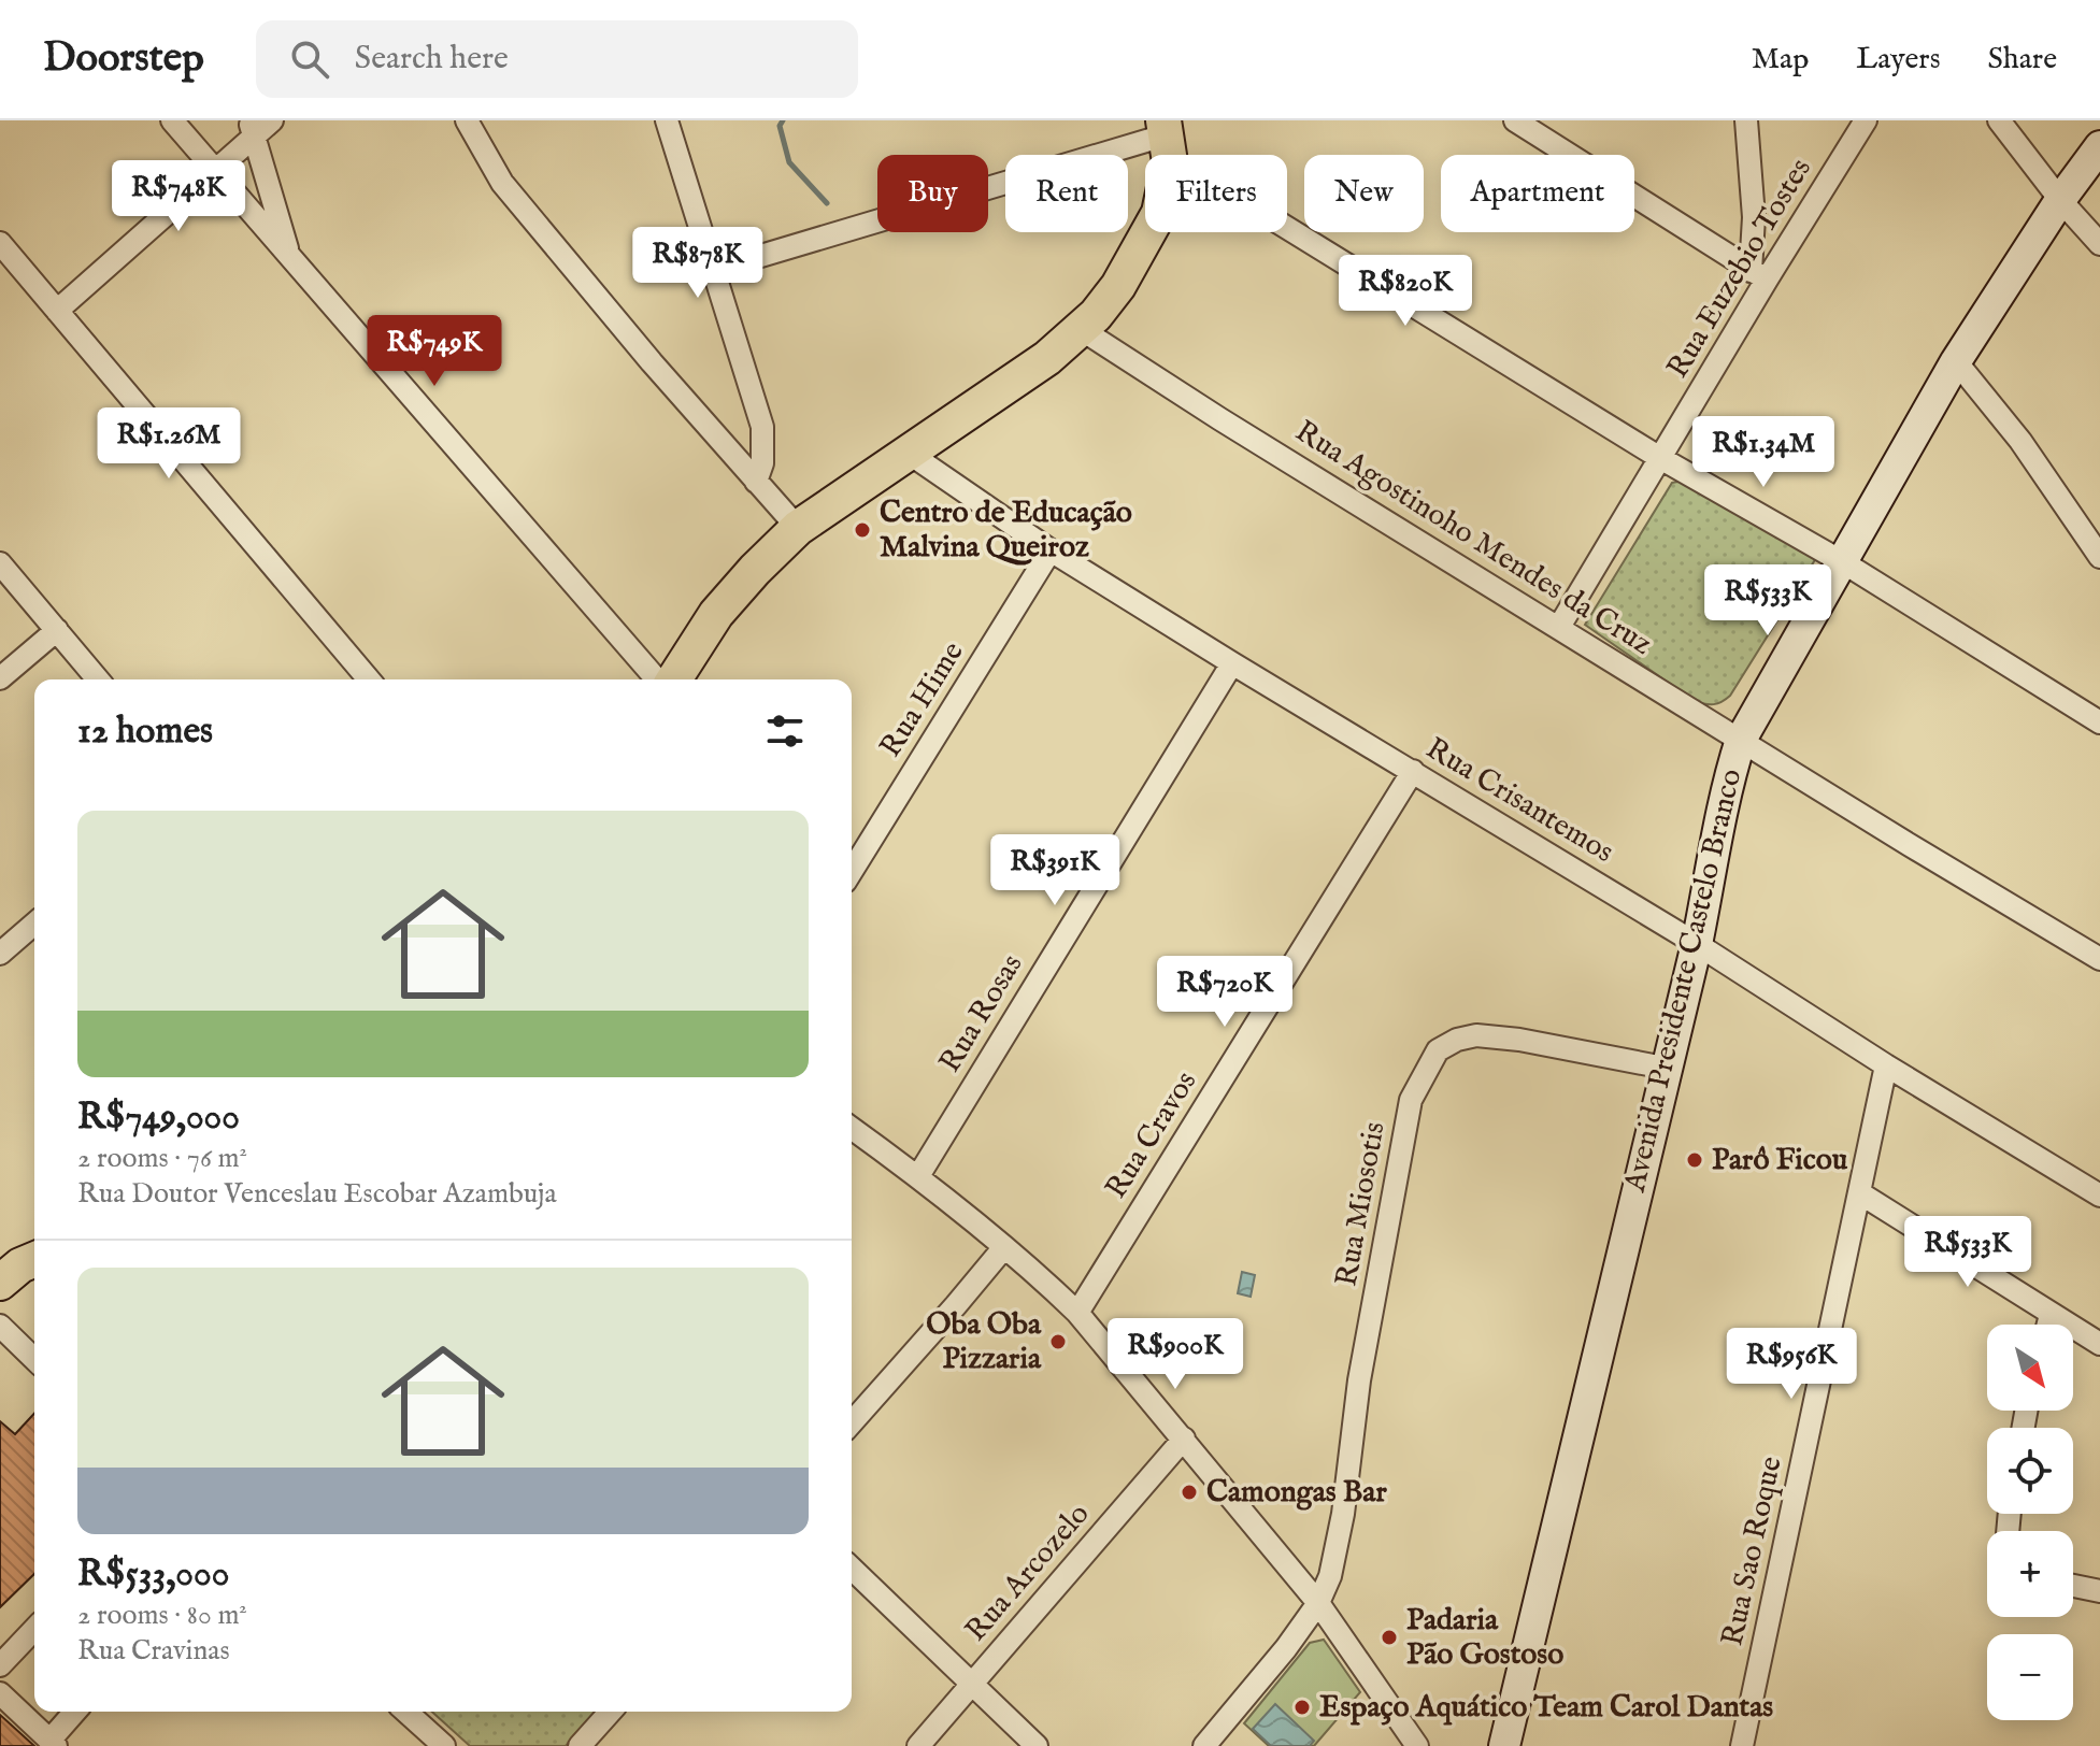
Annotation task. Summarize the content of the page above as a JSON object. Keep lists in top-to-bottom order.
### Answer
{
  "streets": {
    "street": [
      "Rua Euzebio Tostes",
      "Rua Agostinoho Mendes da Cruz",
      "Rua Hime",
      "Rua Crisantemos",
      "Avenida Presidente Castelo Branco",
      "Rua Rosas",
      "Rua Cravos",
      "Rua Miosotis",
      "Rua Sao Roque",
      "Rua Arcozelo"
    ]
  },
  "crossings": [
    ["Rua Euzebio Tostes", "Rua Agostinoho Mendes da Cruz"],
    ["Rua Agostinoho Mendes da Cruz", "Avenida Presidente Castelo Branco"],
    ["Rua Hime", "Rua Crisantemos"],
    ["Rua Crisantemos", "Avenida Presidente Castelo Branco"],
    ["Rua Crisantemos", "Rua Rosas"],
    ["Rua Crisantemos", "Rua Cravos"],
    ["Rua Crisantemos", "Rua Sao Roque"],
    ["Avenida Presidente Castelo Branco", "Rua Miosotis"]
  ],
  "places": [
    "Centro de Educação Malvina Queiroz",
    "Parô Ficou",
    "Oba Oba Pizzaria",
    "Camongas Bar",
    "Padaria Pão Gostoso",
    "Espaço Aquático Team Carol Dantas"
  ],
  "north": "bottom right",
  "page": {
    "header": "Doorstep",
    "search": "Search here",
    "nav": ["Map", "Layers", "Share"],
    "chip": [
      "Buy",
      "Rent",
      "Filters",
      "New",
      "Apartment"
    ],
    "price": [
      "R$748K",
      "R$878K",
      "R$820K",
      "R$749K",
      "R$1.26M",
      "R$1.34M",
      "R$533K",
      "R$391K",
      "R$720K",
      "R$533K",
      "R$900K",
      "R$956K"
    ],
    "heading": "12 homes",
    "list": [
      {
        "name": "R$749,000",
        "note": "2 rooms · 76 m² · Rua Doutor Venceslau Escobar Azambuja"
      },
      {
        "name": "R$533,000",
        "note": "2 rooms · 80 m² · Rua Cravinas"
      }
    ],
    "map_buttons": ["+", "−"]
  }
}
